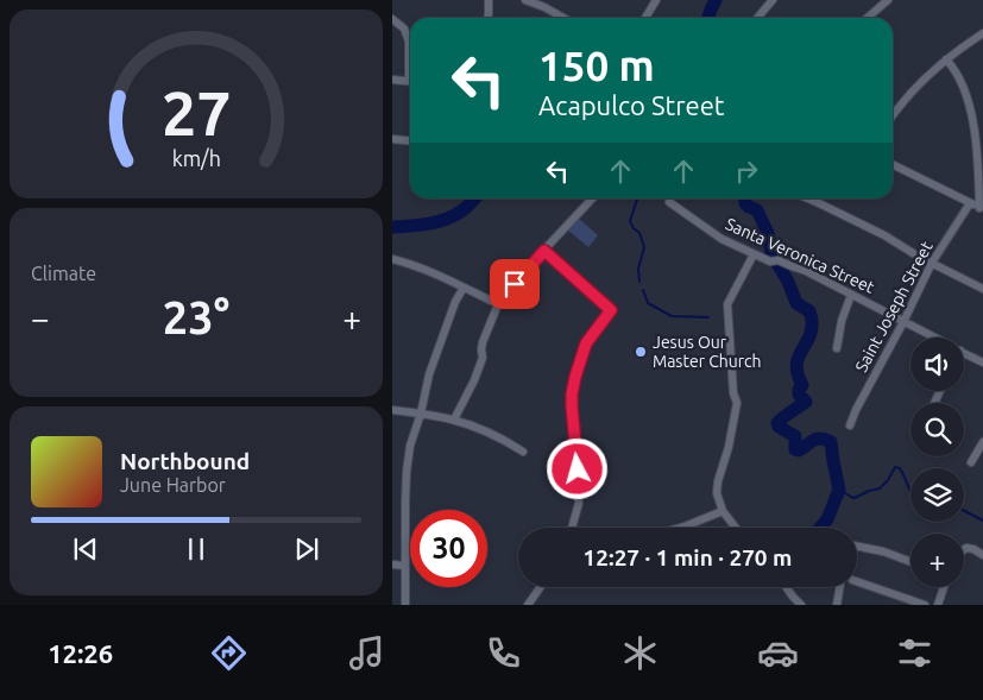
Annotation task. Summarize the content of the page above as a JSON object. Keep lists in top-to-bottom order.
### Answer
{
  "streets": {
    "street": ["Santa Veronica Street", "Saint Joseph Street"]
  },
  "crossings": [
    ["Santa Veronica Street", "Saint Joseph Street"]
  ],
  "places": ["Jesus Our Master Church"],
  "page": {
    "turn": ["150 m", "Acapulco Street"],
    "tile": "Climate",
    "heat": ["−", "23°", "+"],
    "map_buttons": "+",
    "song": ["Northbound", "June Harbor"],
    "limit": "30",
    "trip": "12:27 · 1 min · 270 m",
    "tabs": "12:26",
    "gauge": ["27", "km/h"]
  }
}
